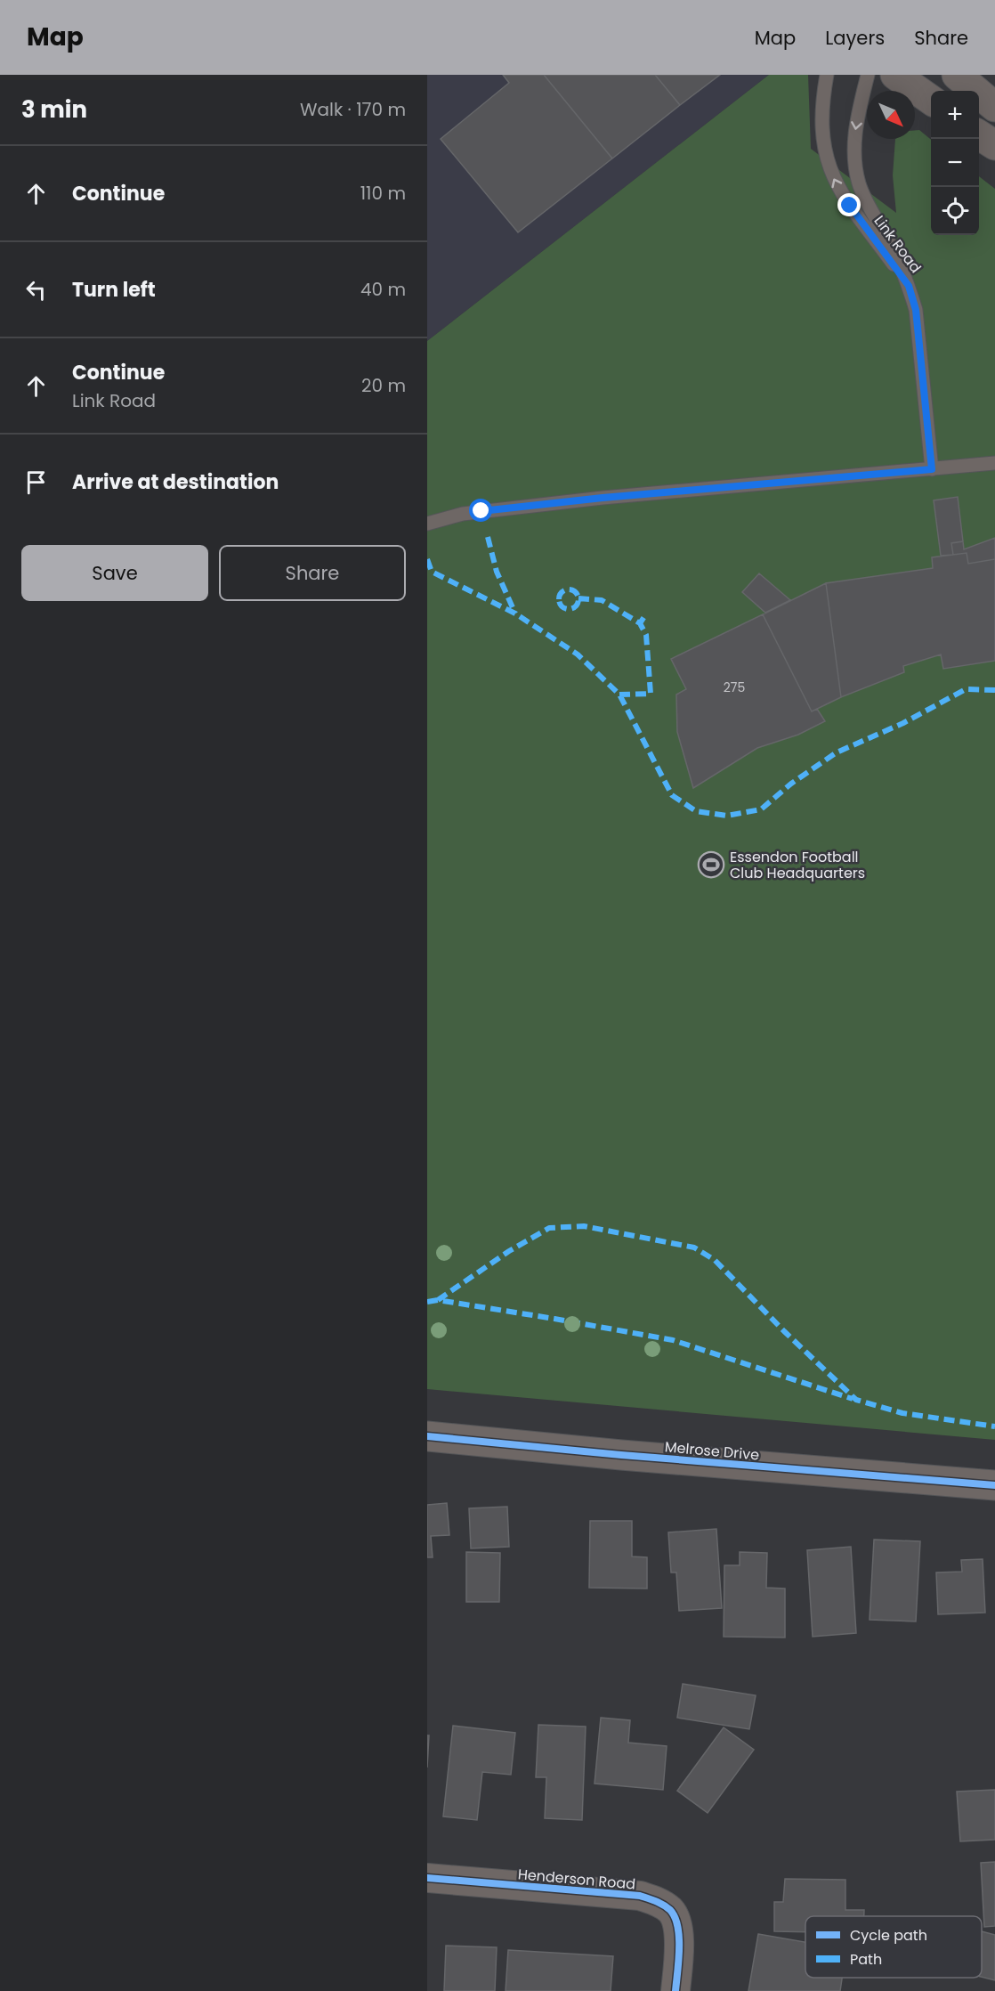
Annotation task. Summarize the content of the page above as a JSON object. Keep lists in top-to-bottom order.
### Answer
{
  "streets": {
    "street": ["Melrose Drive", "Henderson Road"],
    "lane": ["Link Road"]
  },
  "places": {
    "sports": ["Essendon Football Club Headquarters"]
  },
  "house_numbers": ["275"],
  "legend": ["Cycle path", "Path"],
  "north": "bottom right",
  "page": {
    "header": "Map",
    "nav": ["Map", "Layers", "Share"],
    "heading": ["3 min", "Walk · 170 m"],
    "map_buttons": ["+", "−"],
    "list": [
      ["Continue", "110 m"],
      ["Turn left", "40 m"],
      ["Continue", "Link Road", "20 m"],
      "Arrive at destination"
    ],
    "buttons": ["Save", "Share"]
  }
}
